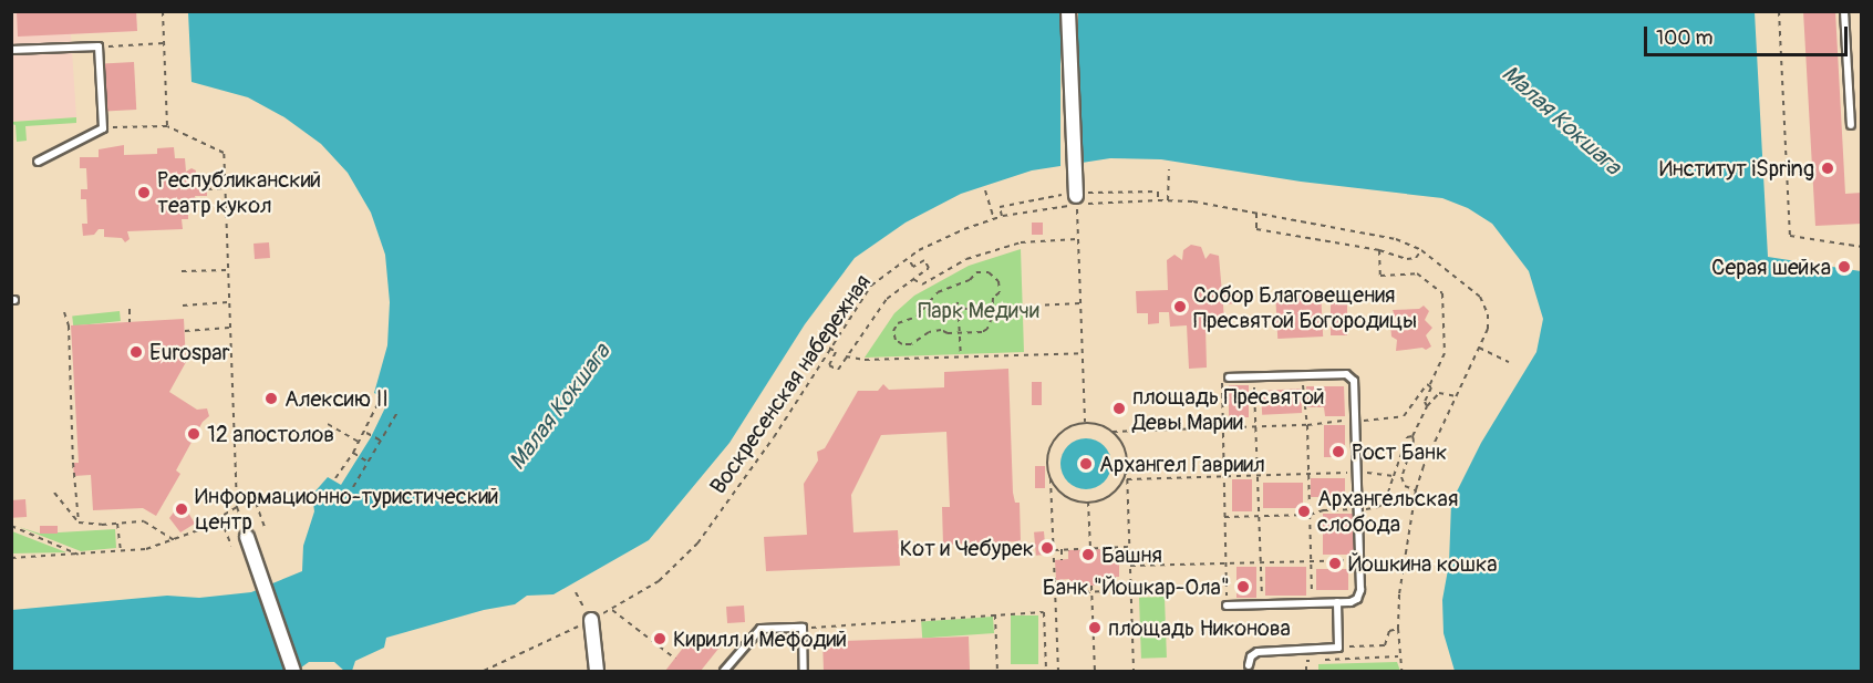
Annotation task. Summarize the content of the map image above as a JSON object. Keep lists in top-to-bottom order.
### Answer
{
  "streets": {
    "path": ["Воскресенская набережная"]
  },
  "water": ["Малая Кокшага"],
  "parks": ["Парк Медичи"],
  "places": [
    "Институт iSpring",
    "Республиканский театр кукол",
    "Серая шейка",
    "Собор Благовещения Пресвятой Богородицы",
    "Eurospar",
    "Алексию II",
    "площадь Пресвятой Девы Марии",
    "12 апостолов",
    "Рост Банк",
    "Архангел Гавриил",
    "Информационно-туристический центр",
    "Архангельская слобода",
    "Кот и Чебурек",
    "Башня",
    "Йошкина кошка",
    "Банк \"Йошкар-Ола\"",
    "площадь Никонова",
    "Кирилл и Мефодий"
  ],
  "scale_bar": "100 m"
}
